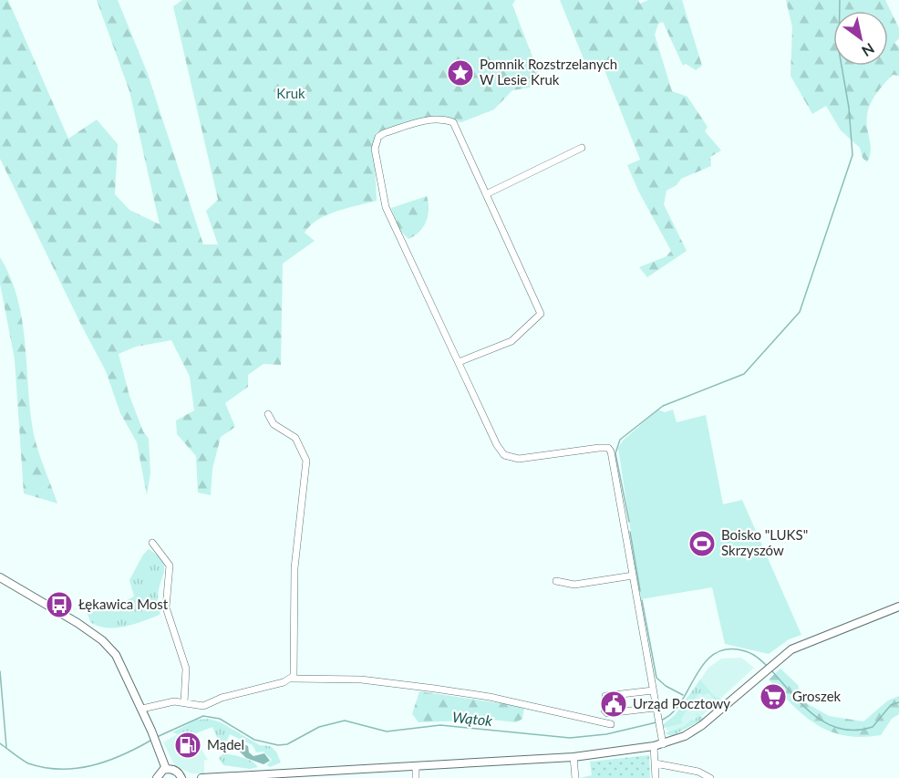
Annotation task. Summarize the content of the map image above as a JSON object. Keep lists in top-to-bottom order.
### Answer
{
  "water": ["Wątok"],
  "parks": ["Kruk"],
  "places": {
    "place": ["Pomnik Rozstrzelanych W Lesie Kruk"],
    "sports": ["Boisko \"LUKS\" Skrzyszów"],
    "bus stop": ["Łękawica Most"],
    "supermarket": ["Groszek"],
    "public building": ["Urząd Pocztowy"],
    "fuel station": ["Mądel"]
  },
  "north": "bottom right"
}
